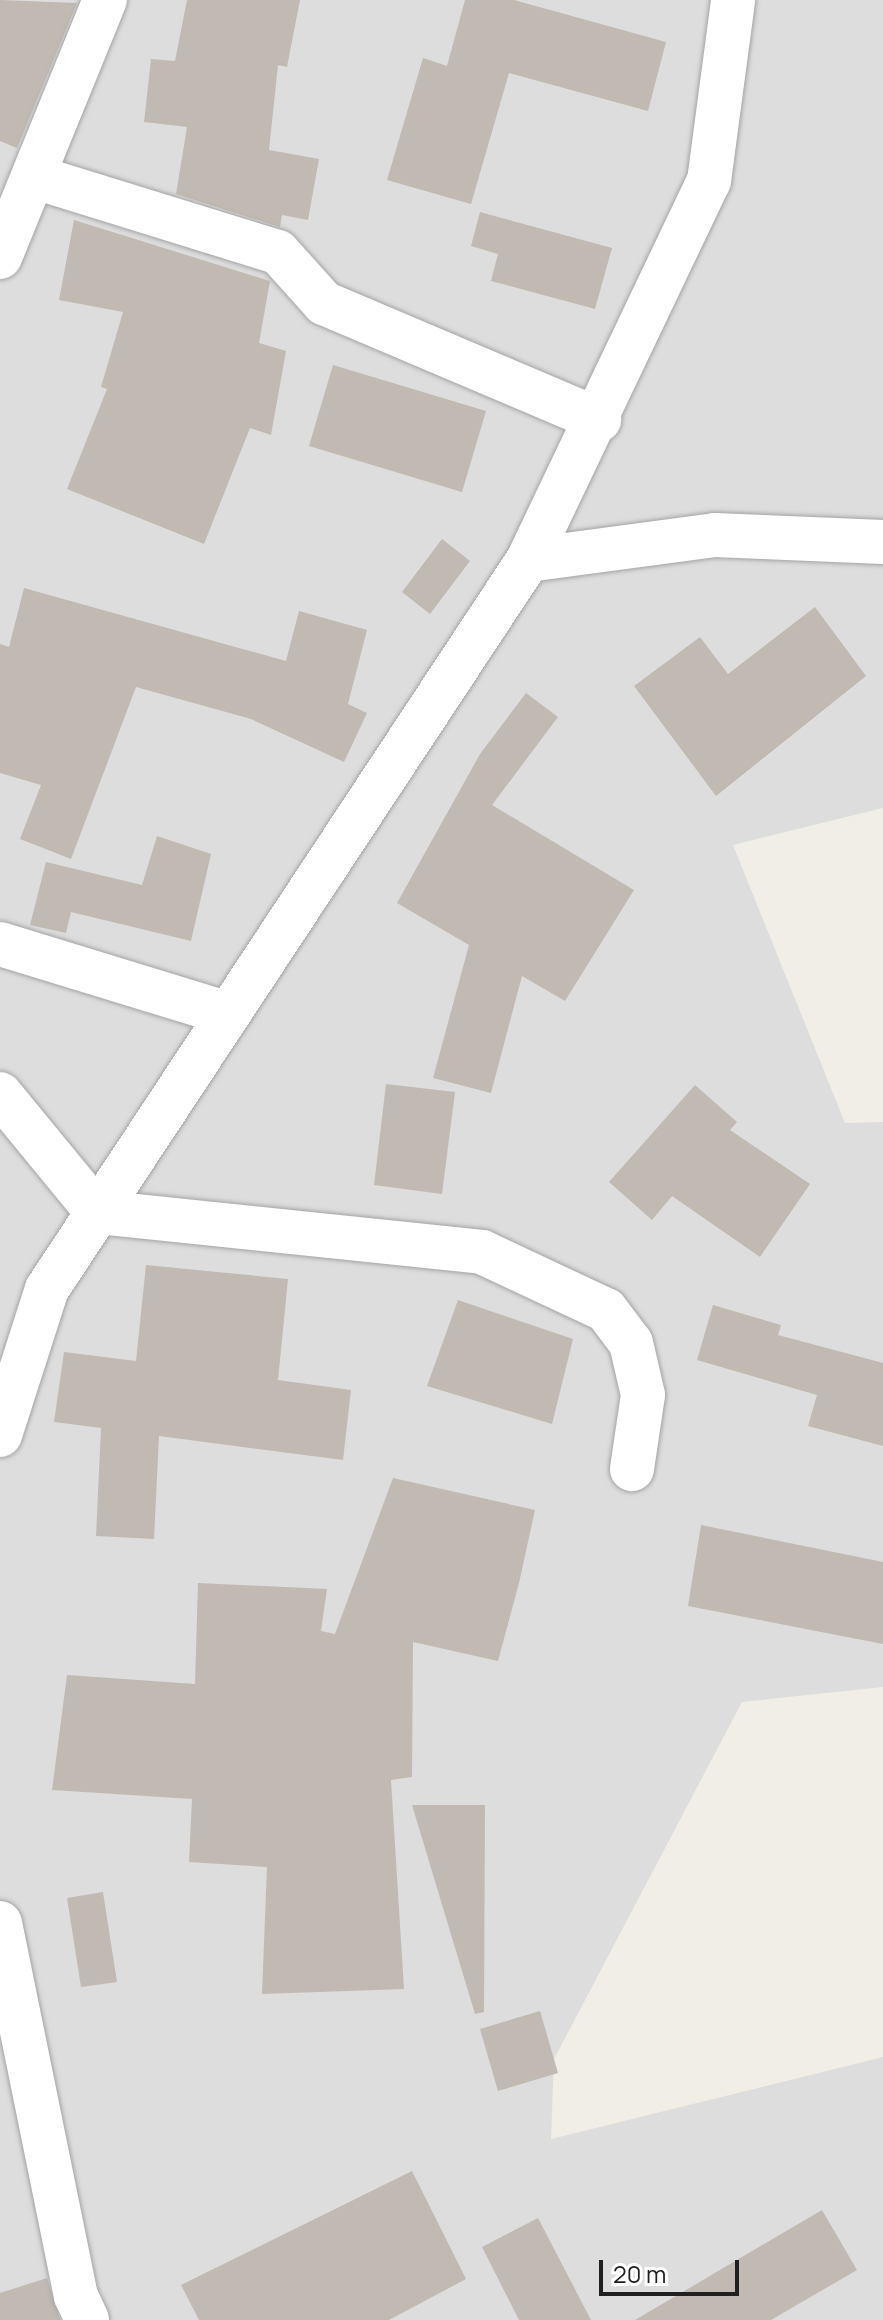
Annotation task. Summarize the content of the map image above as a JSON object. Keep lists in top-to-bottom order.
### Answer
{
  "scale_bar": "20 m"
}
